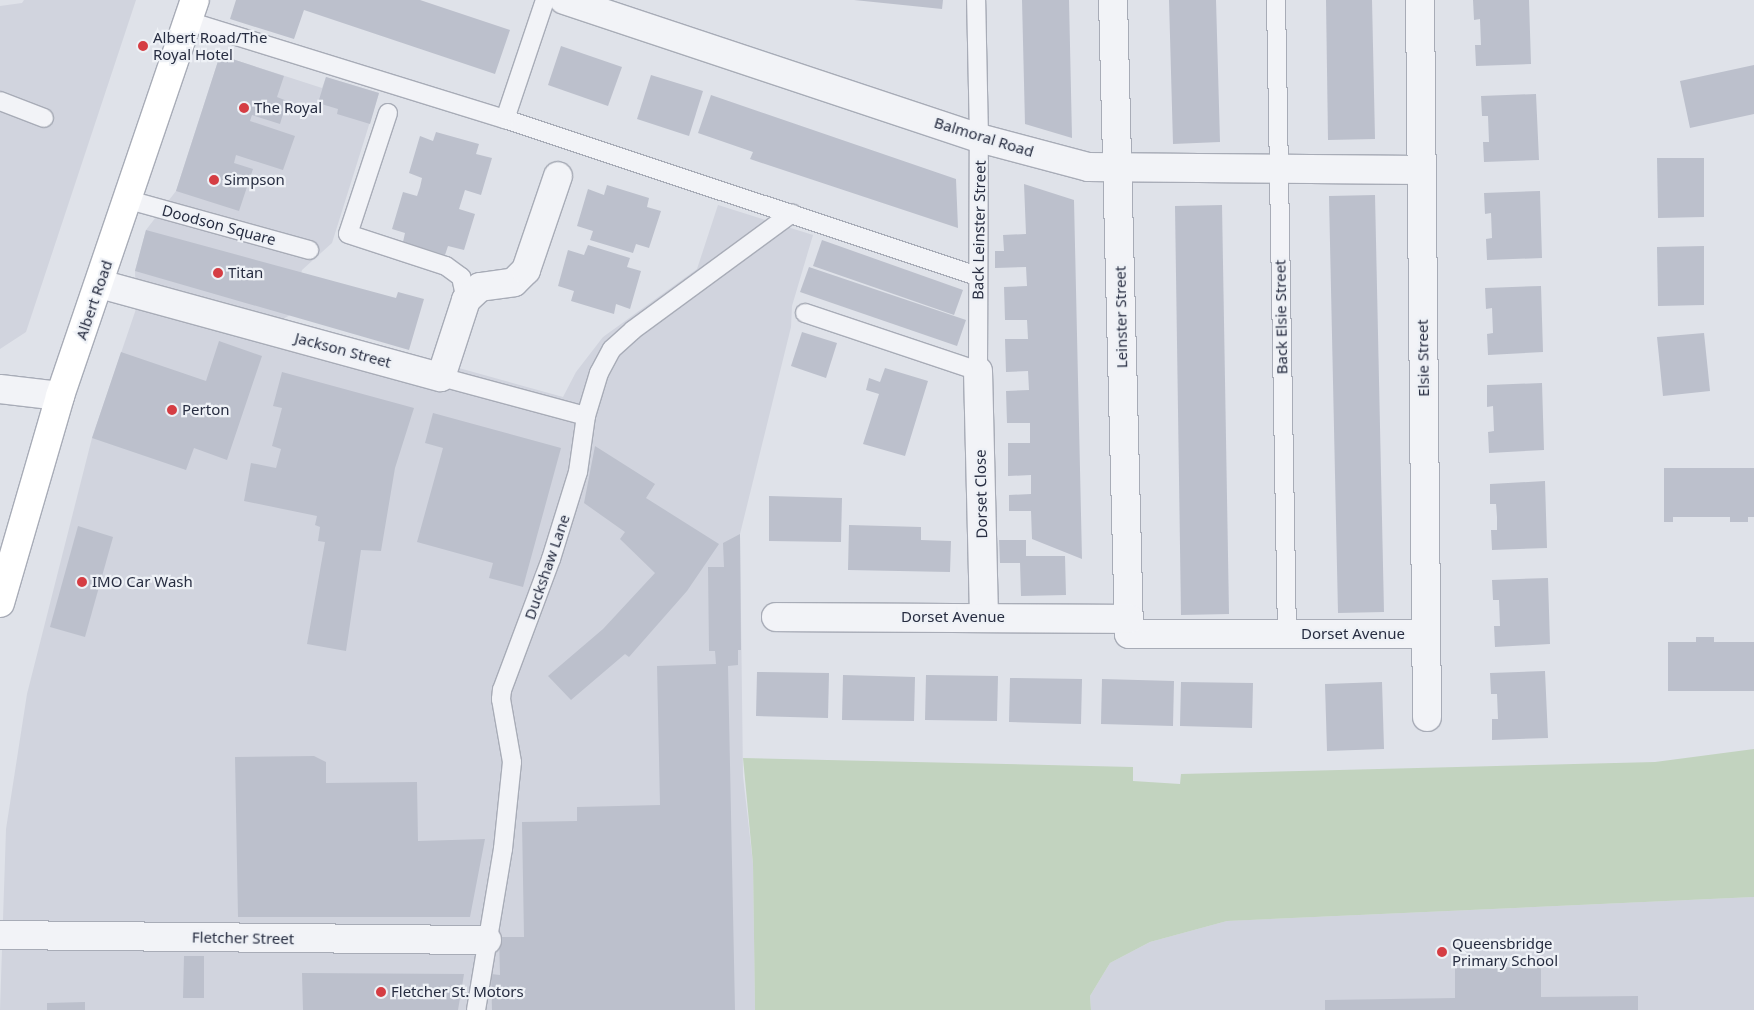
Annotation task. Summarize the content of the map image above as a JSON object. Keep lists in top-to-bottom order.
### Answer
{
  "streets": {
    "main road": ["Albert Road"],
    "street": [
      "Balmoral Road",
      "Leinster Street",
      "Jackson Street",
      "Elsie Street",
      "Dorset Close",
      "Dorset Avenue",
      "Fletcher Street"
    ],
    "lane": [
      "Doodson Square",
      "Back Leinster Street",
      "Back Elsie Street",
      "Duckshaw Lane"
    ]
  },
  "crossings": [
    ["Balmoral Road", "Back Leinster Street"],
    ["Balmoral Road", "Leinster Street"],
    ["Balmoral Road", "Back Elsie Street"],
    ["Balmoral Road", "Elsie Street"],
    ["Doodson Square", "Albert Road"],
    ["Back Leinster Street", "Dorset Close"],
    ["Albert Road", "Jackson Street"],
    ["Leinster Street", "Dorset Avenue"],
    ["Back Elsie Street", "Dorset Avenue"],
    ["Jackson Street", "Duckshaw Lane"],
    ["Elsie Street", "Dorset Avenue"],
    ["Dorset Close", "Dorset Avenue"],
    ["Duckshaw Lane", "Fletcher Street"]
  ],
  "places": [
    "Albert Road/The Royal Hotel",
    "The Royal",
    "Simpson",
    "Titan",
    "Perton",
    "IMO Car Wash",
    "Queensbridge Primary School",
    "Fletcher St. Motors"
  ]
}
